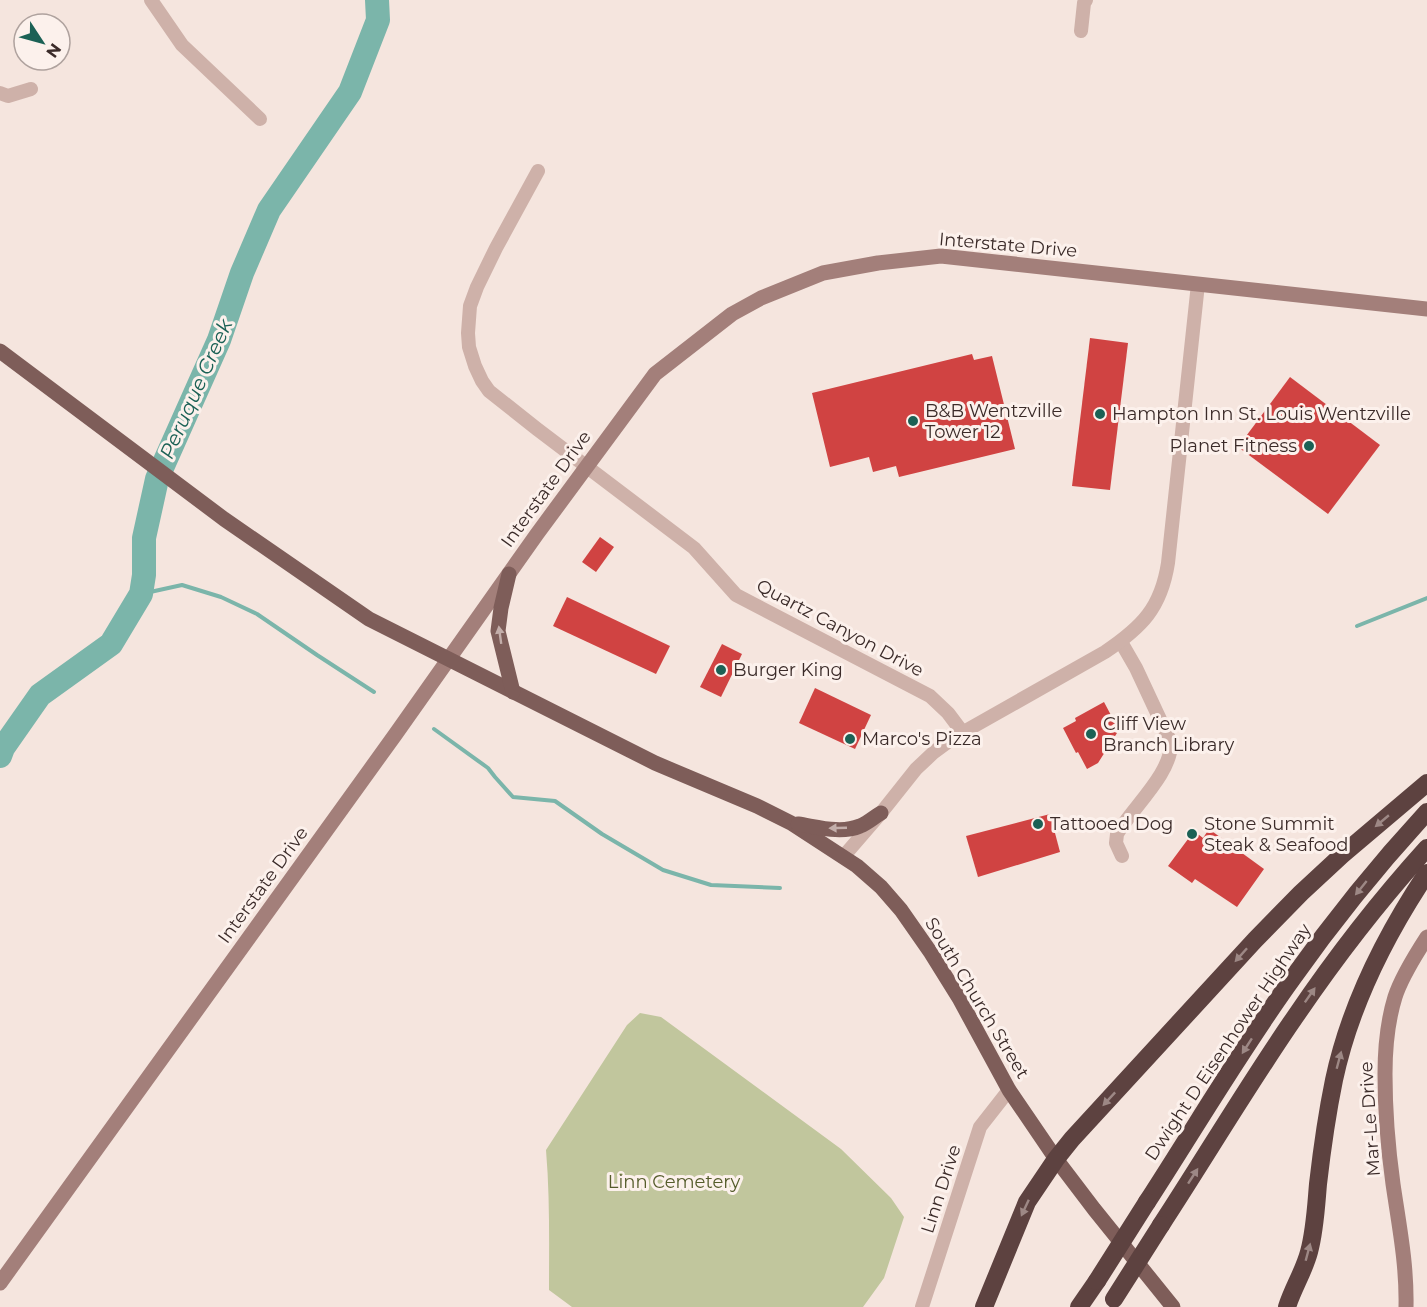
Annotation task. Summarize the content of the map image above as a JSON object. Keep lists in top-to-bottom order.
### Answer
{
  "streets": {
    "highway": ["Dwight D Eisenhower Highway"],
    "main road": ["Interstate Drive", "South Church Street", "Mar-Le Drive"],
    "street": ["Quartz Canyon Drive", "Linn Drive"]
  },
  "crossings": [
    ["Interstate Drive", "Quartz Canyon Drive"],
    ["Interstate Drive", "South Church Street"],
    ["South Church Street", "Linn Drive"]
  ],
  "water": ["Peruque Creek"],
  "parks": ["Linn Cemetery"],
  "places": [
    "Hampton Inn St. Louis Wentzville",
    "B&B Wentzville Tower 12",
    "Planet Fitness",
    "Burger King",
    "Cliff View Branch Library",
    "Marco's Pizza",
    "Tattooed Dog",
    "Stone Summit Steak & Seafood"
  ],
  "north": "bottom right"
}
